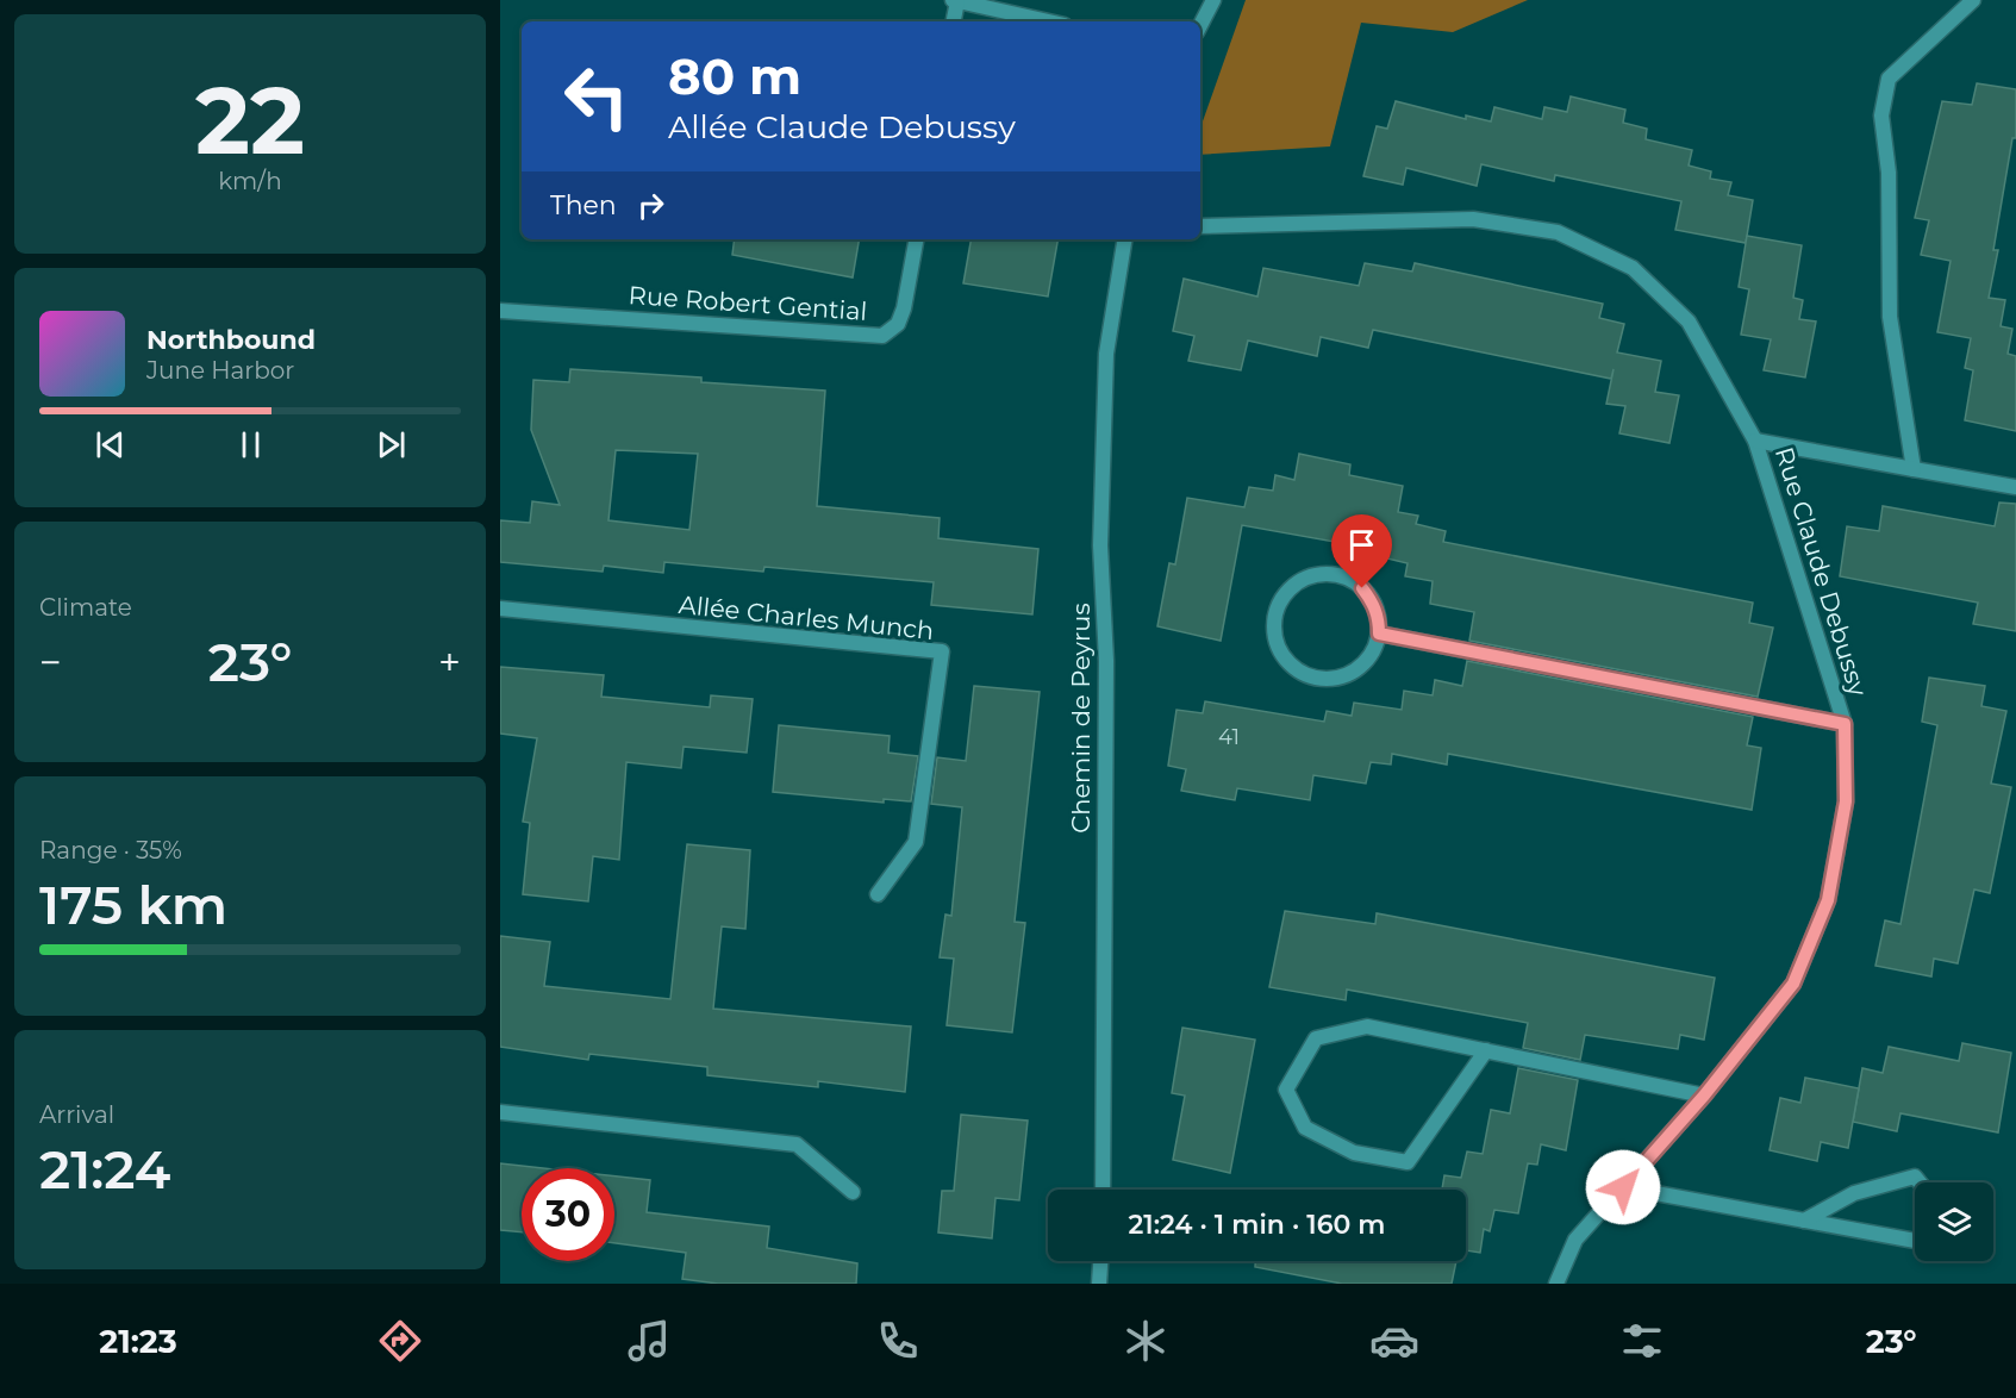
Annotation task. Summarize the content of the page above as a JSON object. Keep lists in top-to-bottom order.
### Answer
{
  "streets": {
    "street": [
      "Rue Robert Gential",
      "Rue Claude Debussy",
      "Allée Charles Munch",
      "Chemin de Peyrus"
    ]
  },
  "house_numbers": ["41"],
  "page": {
    "tile": [
      ["22", "km/h"],
      "Climate",
      ["Range · 35%", "175 km"],
      ["Arrival", "21:24"]
    ],
    "turn": ["80 m", "Allée Claude Debussy"],
    "then": "Then",
    "song": ["Northbound", "June Harbor"],
    "heat": ["−", "23°", "+"],
    "limit": "30",
    "trip": "21:24 · 1 min · 160 m",
    "tabs": ["21:23", "23°"]
  }
}
